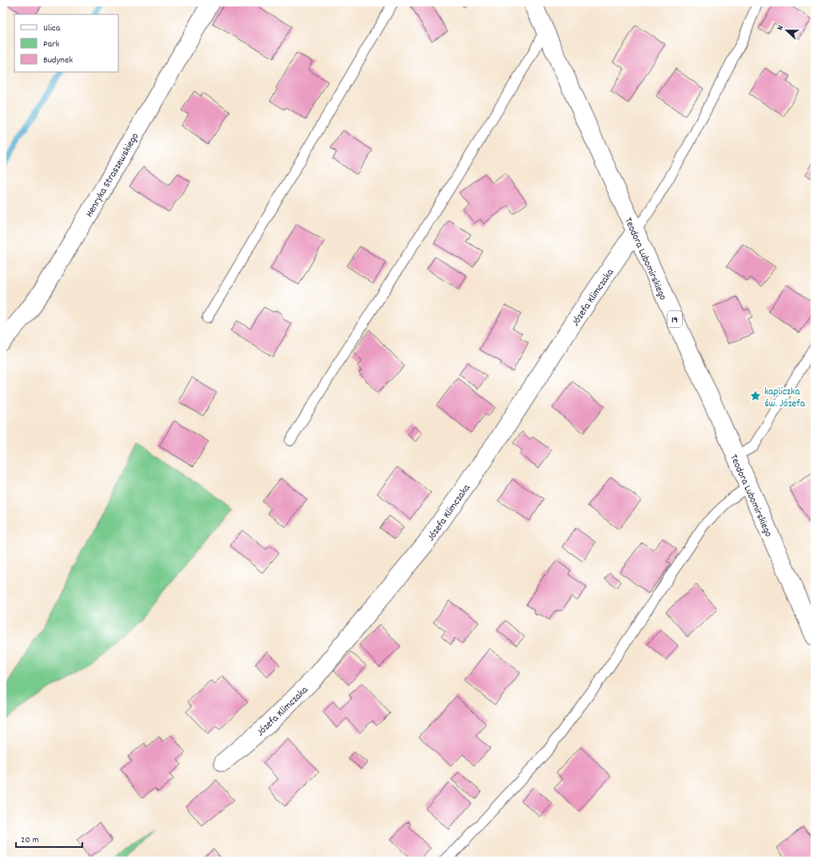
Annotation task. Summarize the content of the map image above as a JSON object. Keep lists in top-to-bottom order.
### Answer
{
  "streets": {
    "main road": [
      "Henryka Straszewskiego",
      "Teodora Lubomirskiego",
      "Józefa Klimczaka",
      "19"
    ]
  },
  "crossings": [
    ["Teodora Lubomirskiego", "Józefa Klimczaka"]
  ],
  "places": {
    "place": ["kapliczka św. Józefa"]
  },
  "legend": ["Ulica", "Park", "Budynek"],
  "scale_bar": "20 m",
  "north": "left"
}
